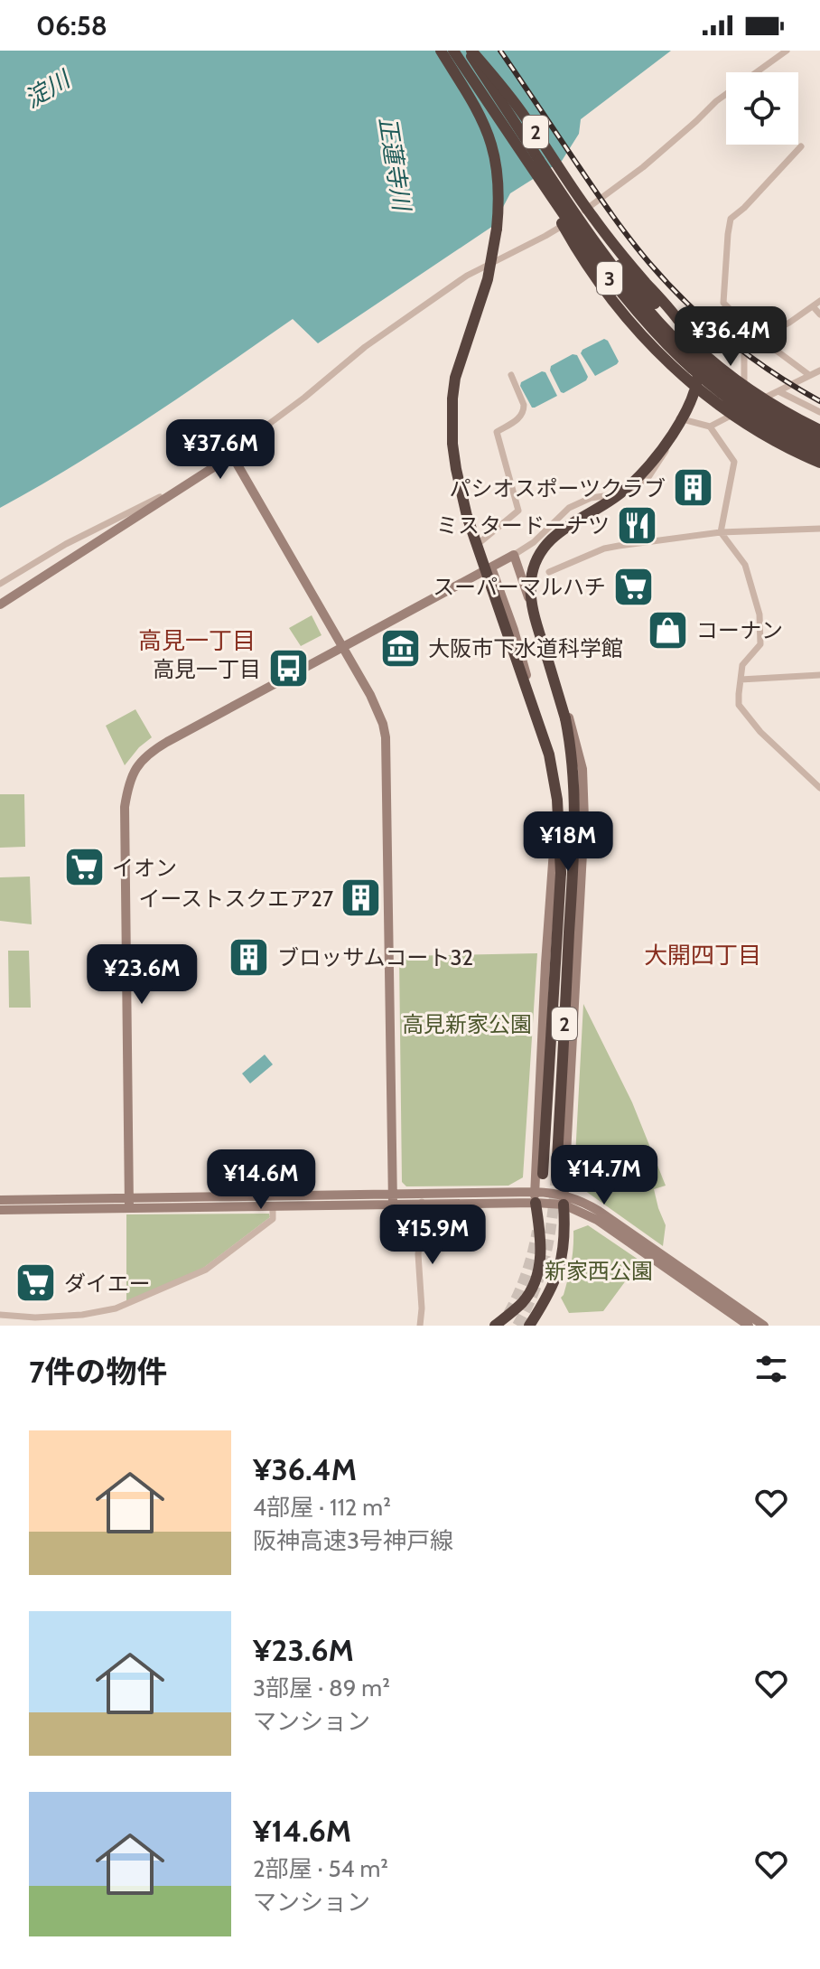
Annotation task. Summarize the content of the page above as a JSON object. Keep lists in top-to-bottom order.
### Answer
{
  "streets": {
    "highway": ["2", "3"]
  },
  "crossings": [
    ["2", "3"]
  ],
  "districts": ["高見一丁目", "大開四丁目"],
  "water": ["淀川", "正蓮寺川"],
  "parks": ["高見新家公園", "新家西公園"],
  "places": {
    "building": ["パシオスポーツクラブ", "イーストスクエア27", "ブロッサムコート32"],
    "restaurant": ["ミスタードーナツ"],
    "supermarket": ["スーパーマルハチ", "イオン", "ダイエー"],
    "shop": ["コーナン"],
    "museum": ["大阪市下水道科学館"],
    "bus stop": ["高見一丁目"]
  },
  "page": {
    "status": "06:58",
    "price": [
      "¥36.4M",
      "¥37.6M",
      "¥18M",
      "¥23.6M",
      "¥14.7M",
      "¥14.6M",
      "¥15.9M"
    ],
    "heading": "7件の物件",
    "list": [
      {
        "name": "¥36.4M",
        "note": "4部屋 · 112 m² · 阪神高速3号神戸線"
      },
      {
        "name": "¥23.6M",
        "note": "3部屋 · 89 m² · マンション"
      },
      {
        "name": "¥14.6M",
        "note": "2部屋 · 54 m² · マンション"
      }
    ]
  }
}
